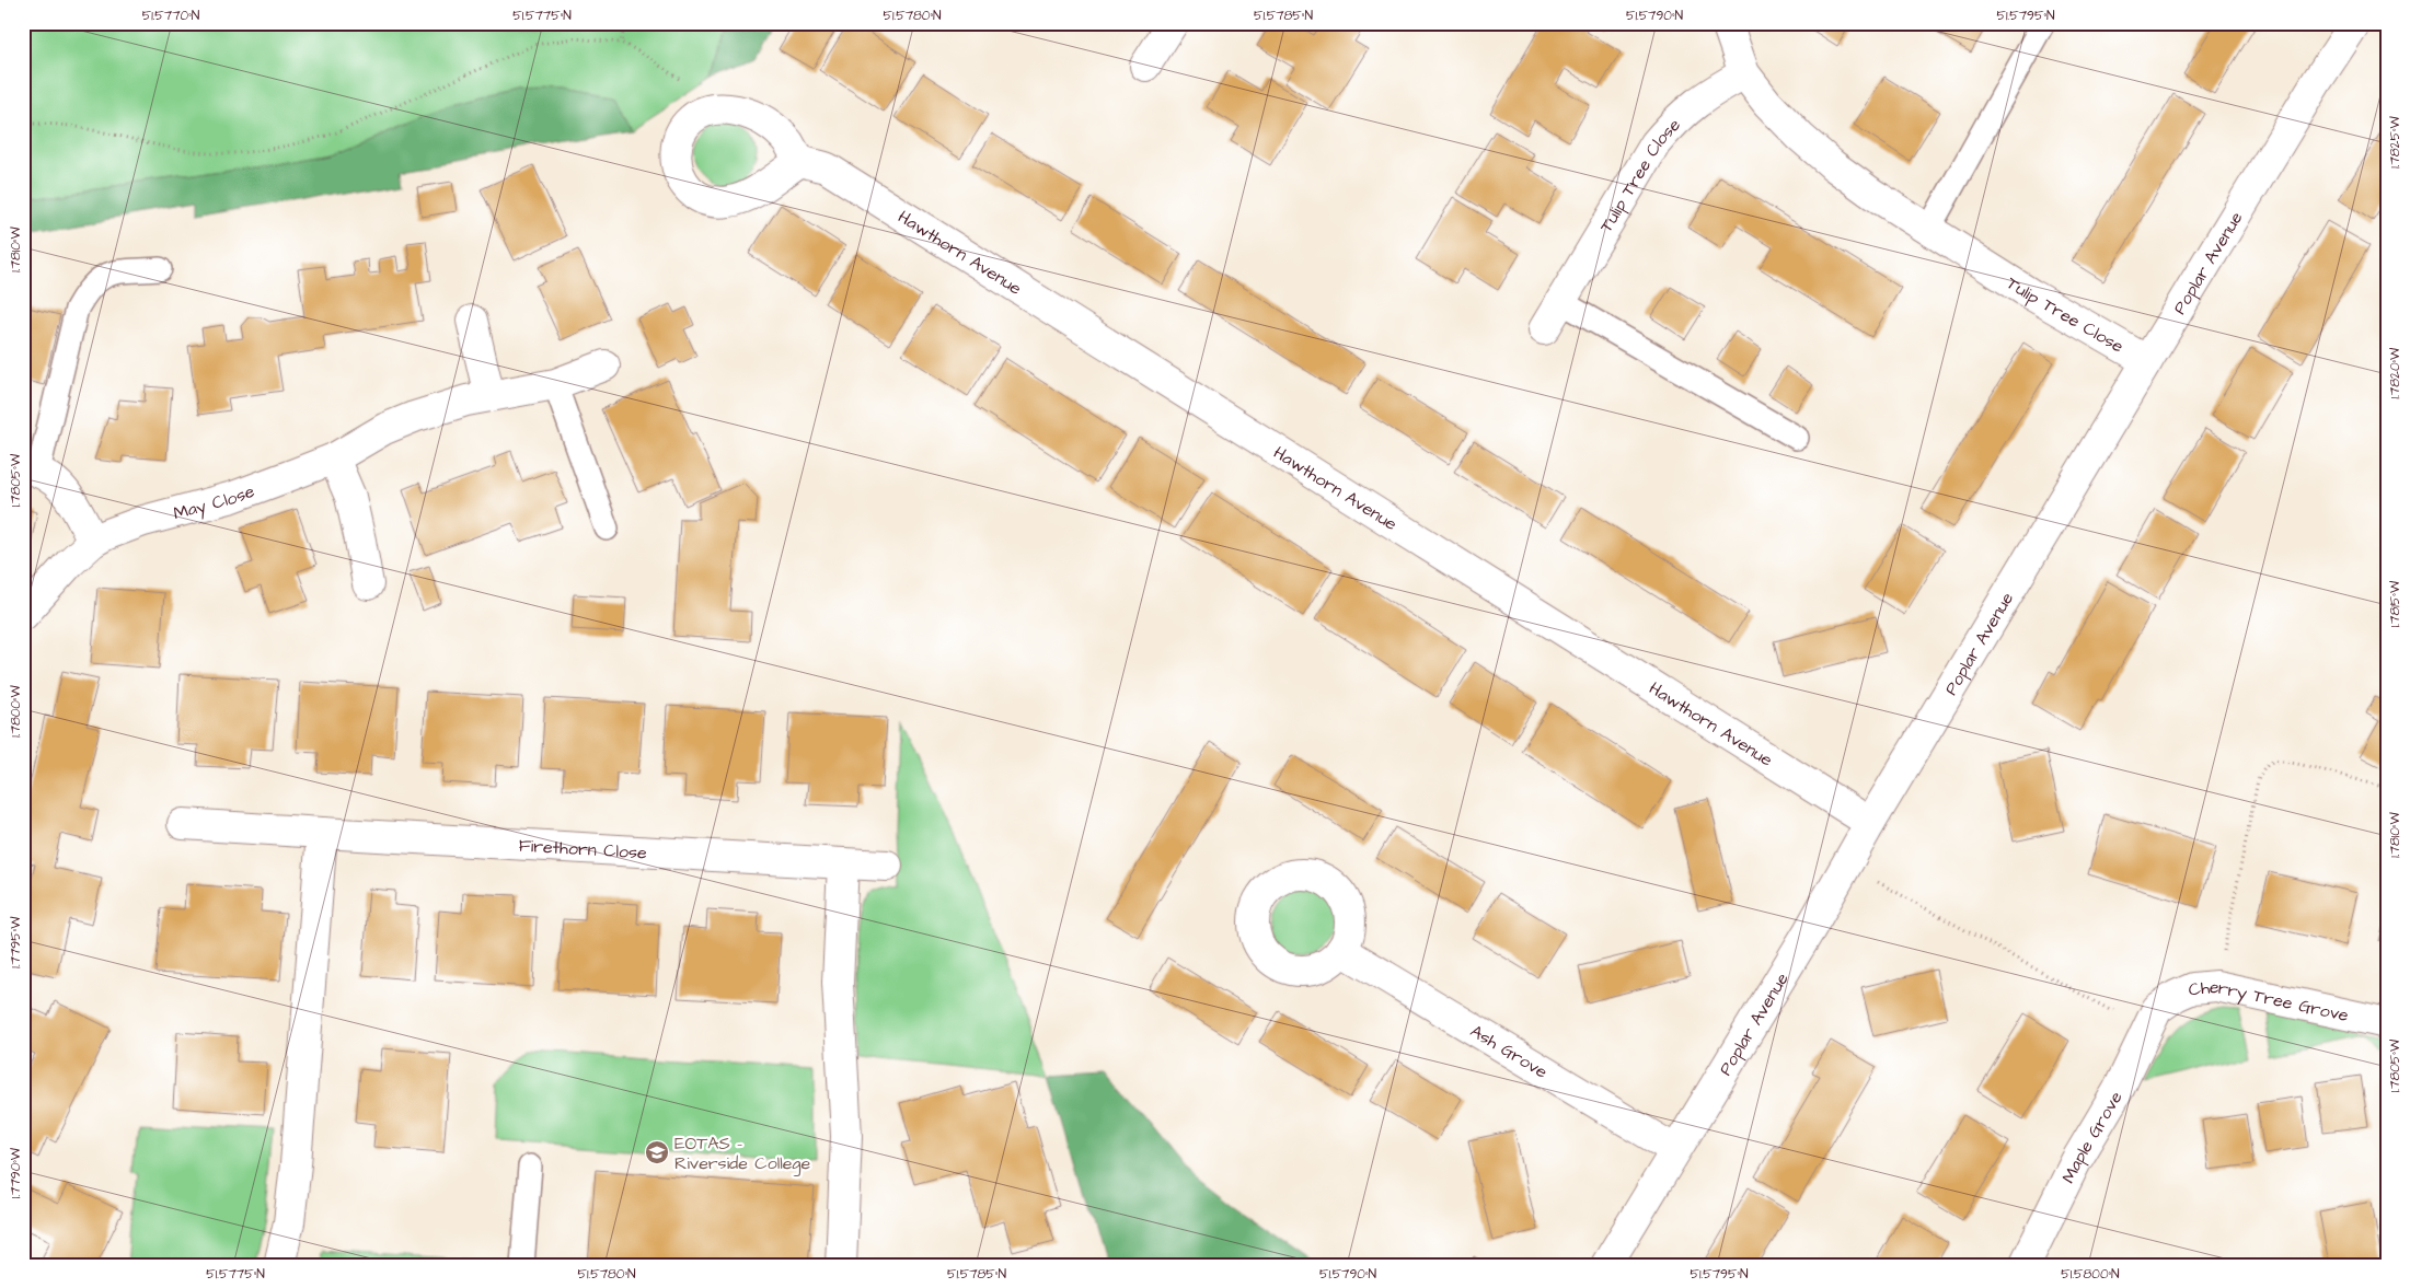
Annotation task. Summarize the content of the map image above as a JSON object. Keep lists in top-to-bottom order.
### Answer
{
  "streets": {
    "street": [
      "Tulip Tree Close",
      "Hawthorn Avenue",
      "Poplar Avenue",
      "May Close",
      "Firethorn Close",
      "Cherry Tree Grove",
      "Ash Grove",
      "Maple Grove"
    ]
  },
  "crossings": [
    ["Tulip Tree Close", "Poplar Avenue"],
    ["Hawthorn Avenue", "Poplar Avenue"],
    ["Poplar Avenue", "Ash Grove"],
    ["Cherry Tree Grove", "Maple Grove"]
  ],
  "places": {
    "school or university": ["EOTAS – Riverside College"]
  },
  "coordinates": [
    "51.5770°N",
    "51.5775°N",
    "51.5780°N",
    "51.5785°N",
    "51.5790°N",
    "51.5795°N",
    "1.7825°W",
    "1.7810°W",
    "1.7820°W",
    "1.7805°W",
    "1.7815°W",
    "1.7800°W",
    "1.7795°W",
    "1.7790°W",
    "51.5800°N"
  ]
}
